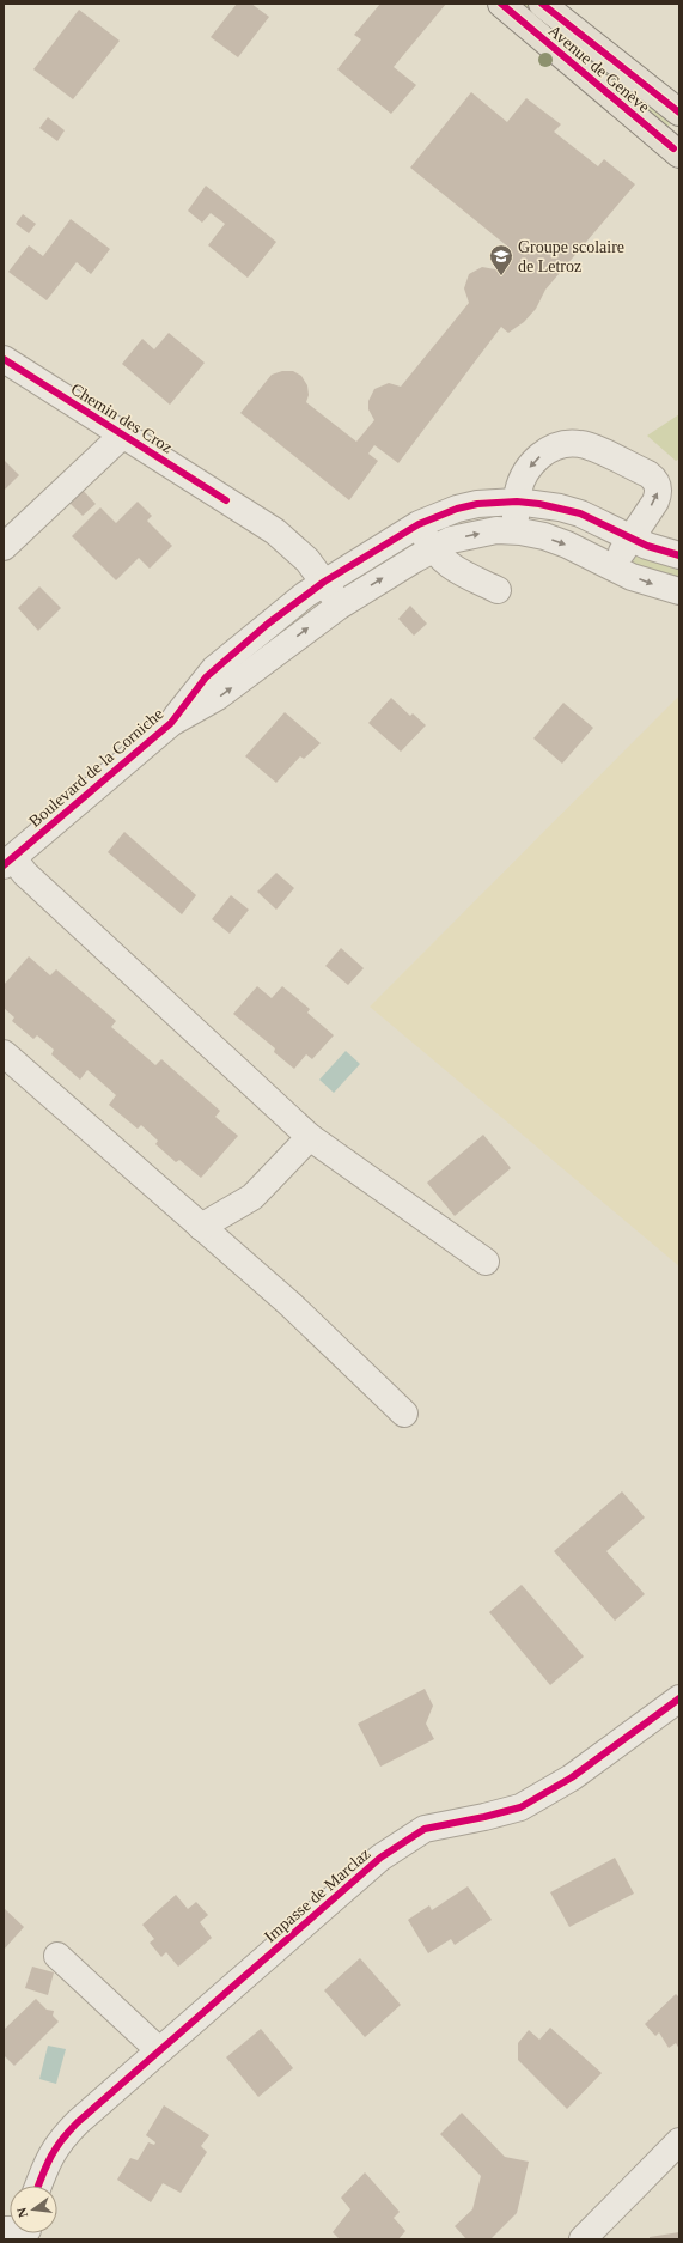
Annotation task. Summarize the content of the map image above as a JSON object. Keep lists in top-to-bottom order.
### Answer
{
  "streets": {
    "main road": ["Avenue de Genève"],
    "street": ["Chemin des Croz", "Boulevard de la Corniche", "Impasse de Marclaz"]
  },
  "crossings": [
    ["Chemin des Croz", "Boulevard de la Corniche"]
  ],
  "places": {
    "school or university": ["Groupe scolaire de Letroz"]
  },
  "north": "left"
}
